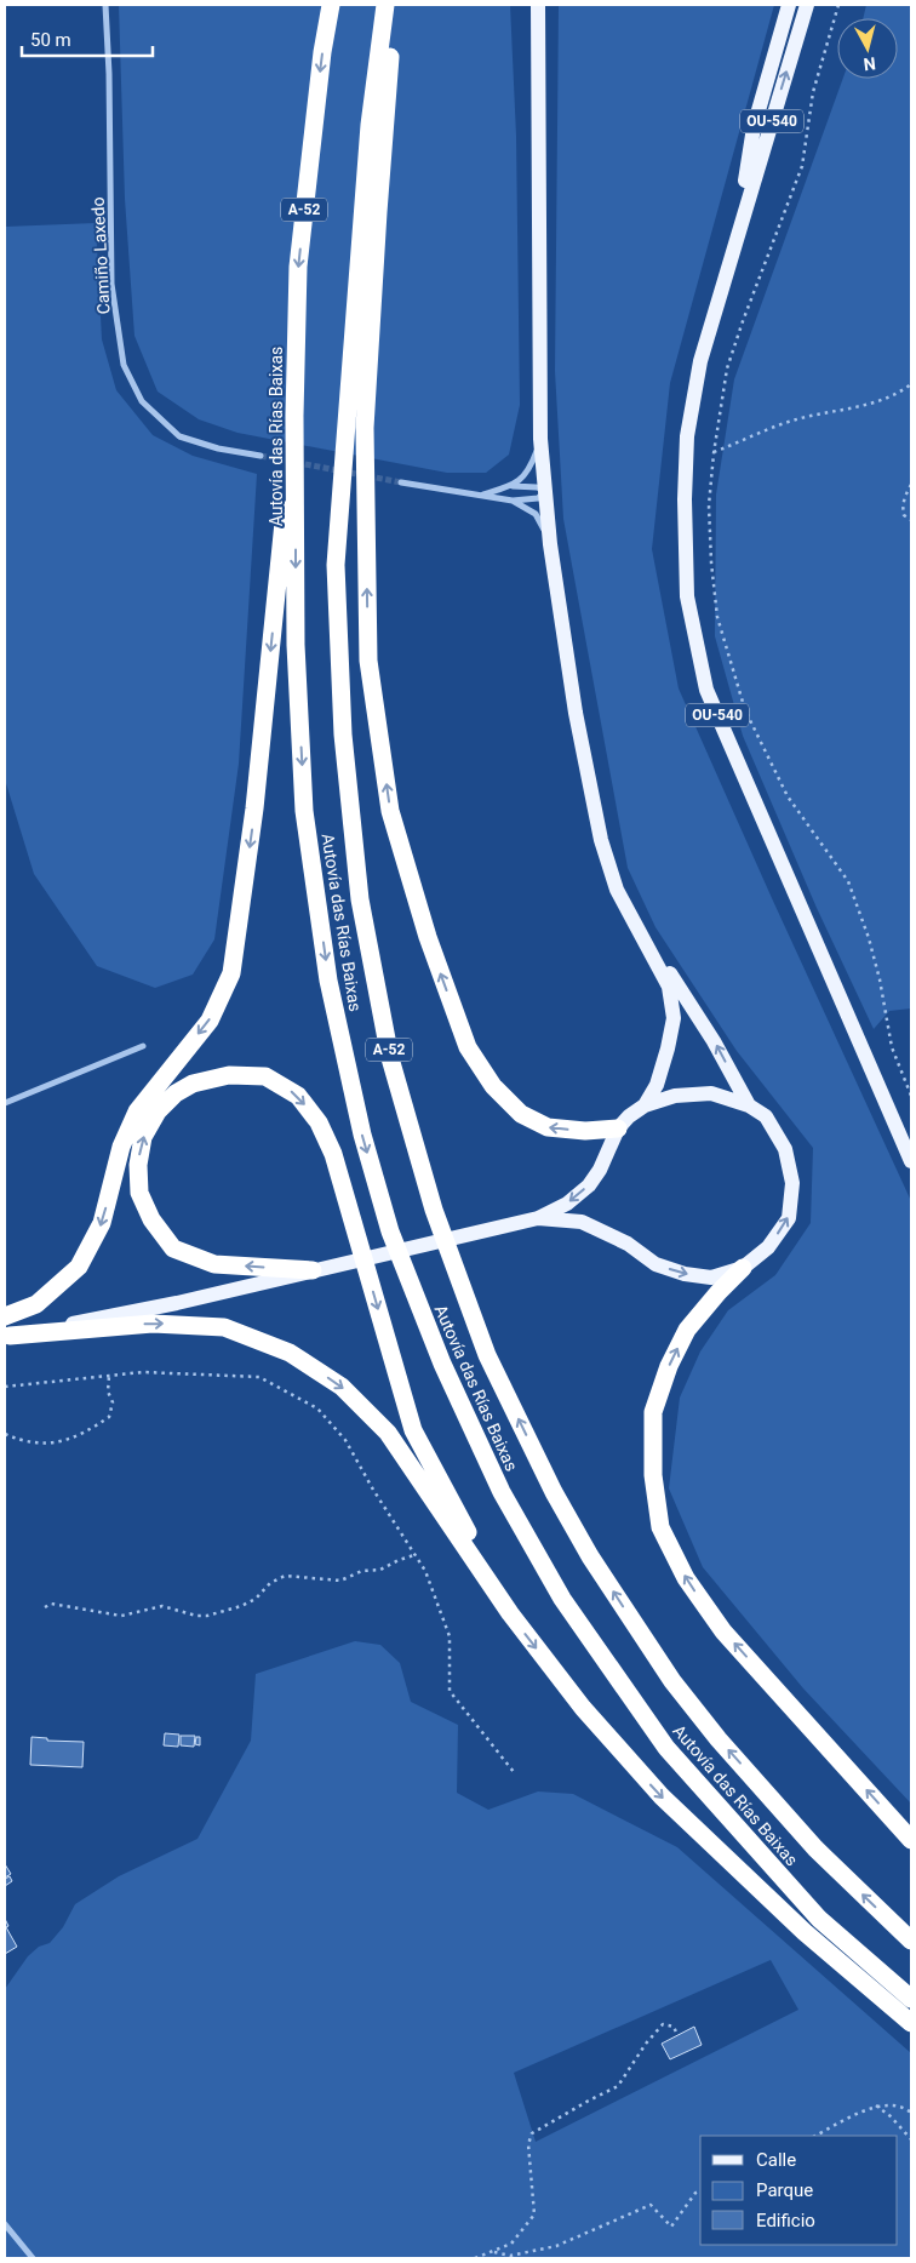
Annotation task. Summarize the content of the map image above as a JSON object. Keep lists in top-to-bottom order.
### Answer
{
  "streets": {
    "highway": ["A-52", "Autovía das Rías Baixas"],
    "main road": ["OU-540"],
    "street": ["Camiño Laxedo"]
  },
  "legend": ["Calle", "Parque", "Edificio"],
  "scale_bar": "50 m",
  "north": "bottom"
}
